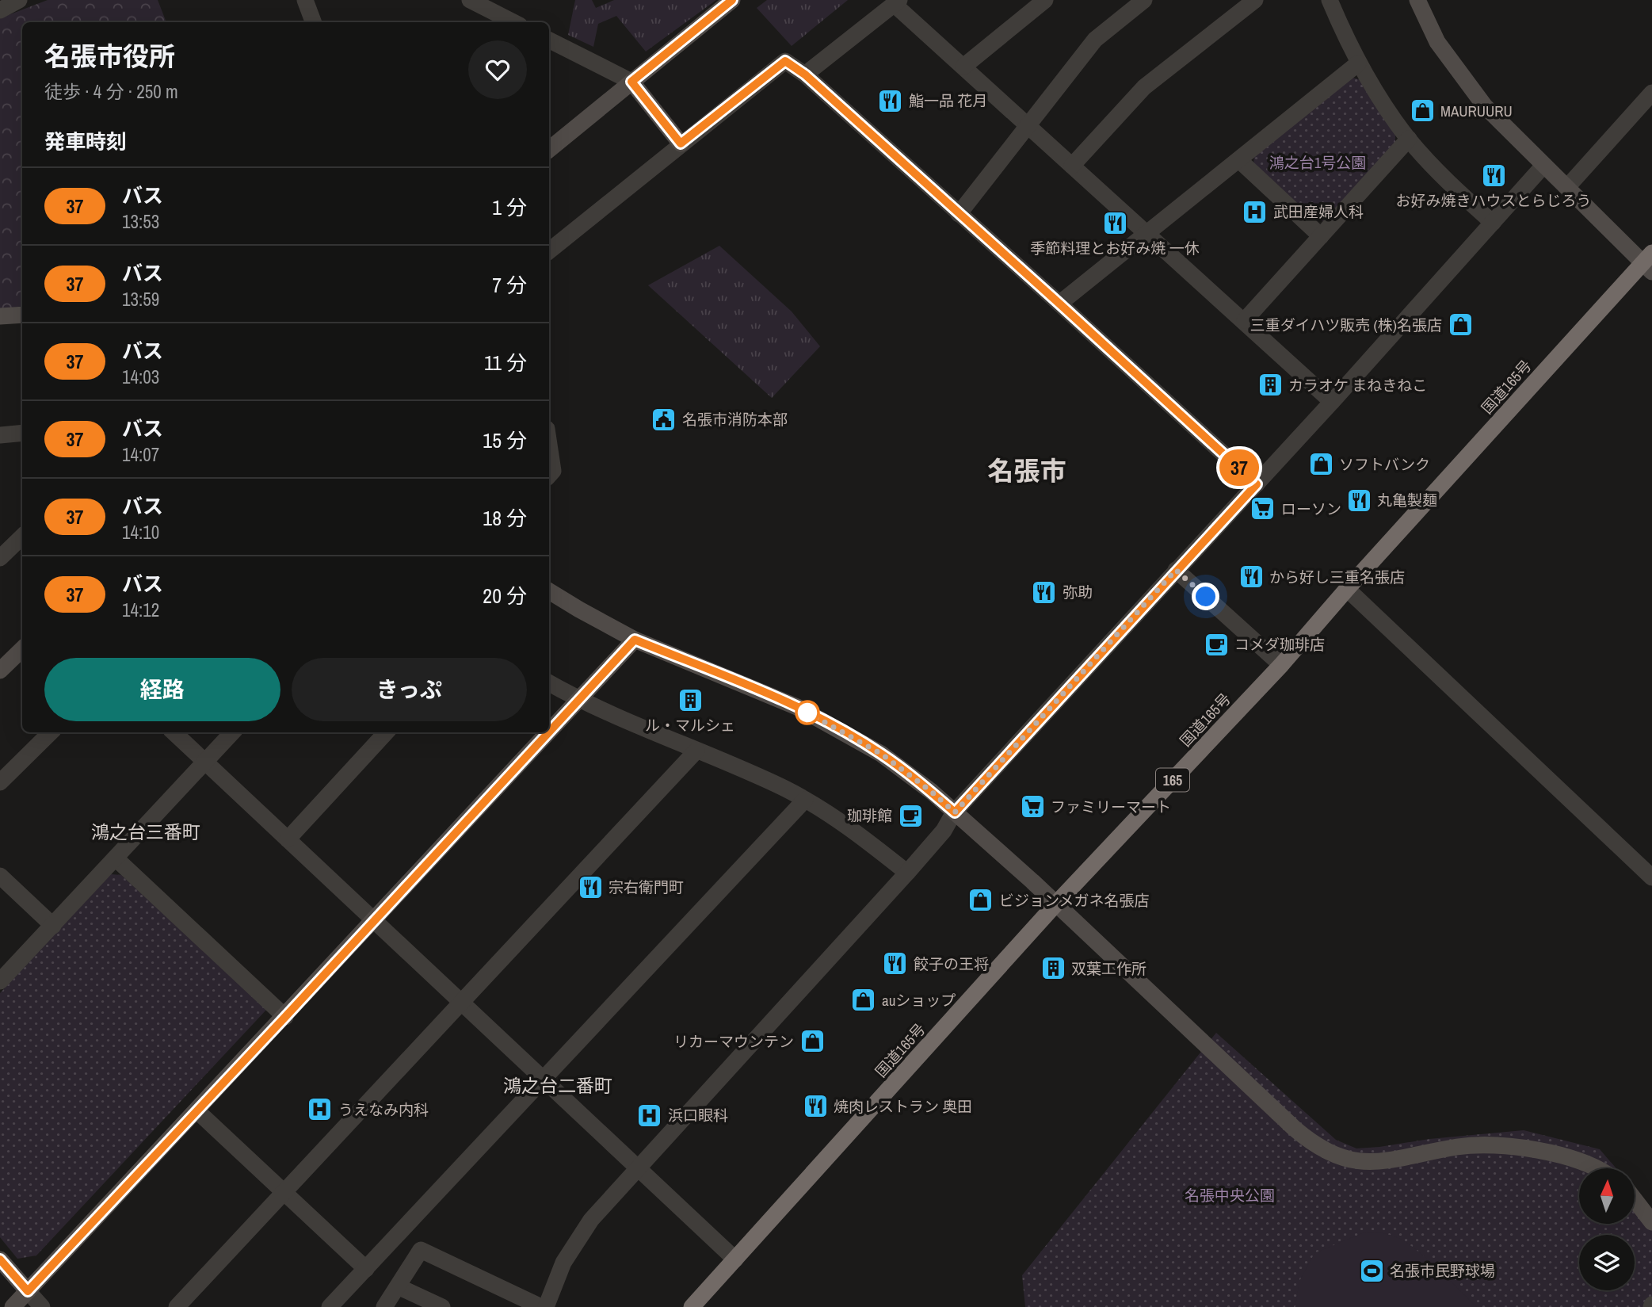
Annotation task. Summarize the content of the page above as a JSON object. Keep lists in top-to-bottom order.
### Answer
{
  "streets": {
    "highway": ["国道165号", "165"]
  },
  "districts": ["名張市", "鴻之台三番町", "鴻之台二番町"],
  "parks": ["鴻之台1号公園", "名張中央公園"],
  "places": {
    "restaurant": [
      "鮨一品 花月",
      "お好み焼きハウスとらじろう",
      "季節料理とお好み焼 一休",
      "丸亀製麺",
      "から好し三重名張店",
      "弥助",
      "宗右衛門町",
      "餃子の王将",
      "焼肉レストラン 奥田"
    ],
    "shop": [
      "MAURUURU",
      "三重ダイハツ販売 (株)名張店",
      "ソフトバンク",
      "ビジョンメガネ名張店",
      "auショップ",
      "リカーマウンテン"
    ],
    "hospital": ["武田産婦人科", "うえなみ内科", "浜口眼科"],
    "building": ["カラオケ まねきねこ", "ル・マルシェ", "双葉工作所"],
    "public building": ["名張市消防本部"],
    "supermarket": ["ローソン", "ファミリーマート"],
    "cafe": ["コメダ珈琲店", "珈琲館"],
    "sports": ["名張市民野球場"]
  },
  "lines": ["bus line 37"],
  "north": "top",
  "page": {
    "on_map": "37",
    "heading": [
      ["名張市役所", "徒歩 · 4 分 · 250 m"],
      "発車時刻"
    ],
    "list": [
      {
        "mark": "37",
        "name": "バス",
        "note": "13:53",
        "value": "1 分"
      },
      {
        "mark": "37",
        "name": "バス",
        "note": "13:59",
        "value": "7 分"
      },
      {
        "mark": "37",
        "name": "バス",
        "note": "14:03",
        "value": "11 分"
      },
      {
        "mark": "37",
        "name": "バス",
        "note": "14:07",
        "value": "15 分"
      },
      {
        "mark": "37",
        "name": "バス",
        "note": "14:10",
        "value": "18 分"
      },
      {
        "mark": "37",
        "name": "バス",
        "note": "14:12",
        "value": "20 分"
      }
    ],
    "buttons": ["経路", "きっぷ"]
  }
}
